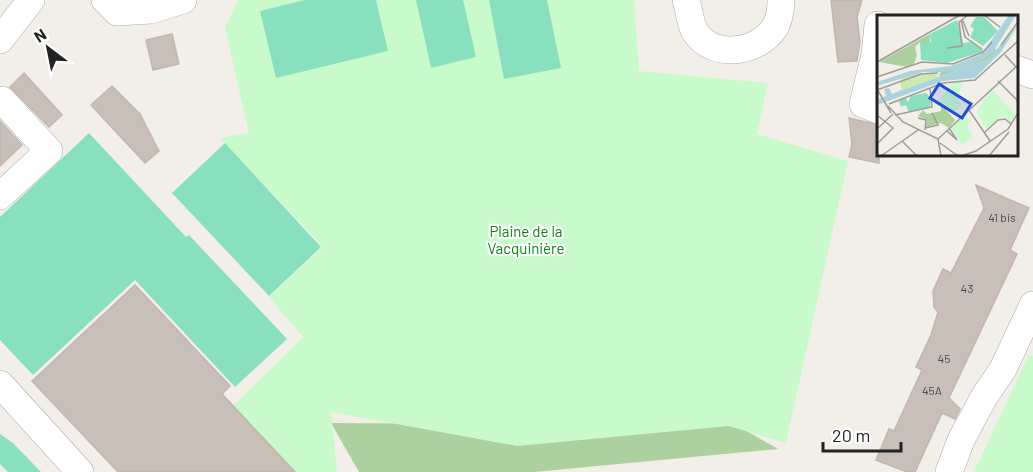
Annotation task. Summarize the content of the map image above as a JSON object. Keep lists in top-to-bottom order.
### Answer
{
  "parks": ["Plaine de la Vacquinière"],
  "house_numbers": [
    "41 bis",
    "43",
    "45",
    "45A"
  ],
  "scale_bar": "20 m",
  "north": "top left"
}
